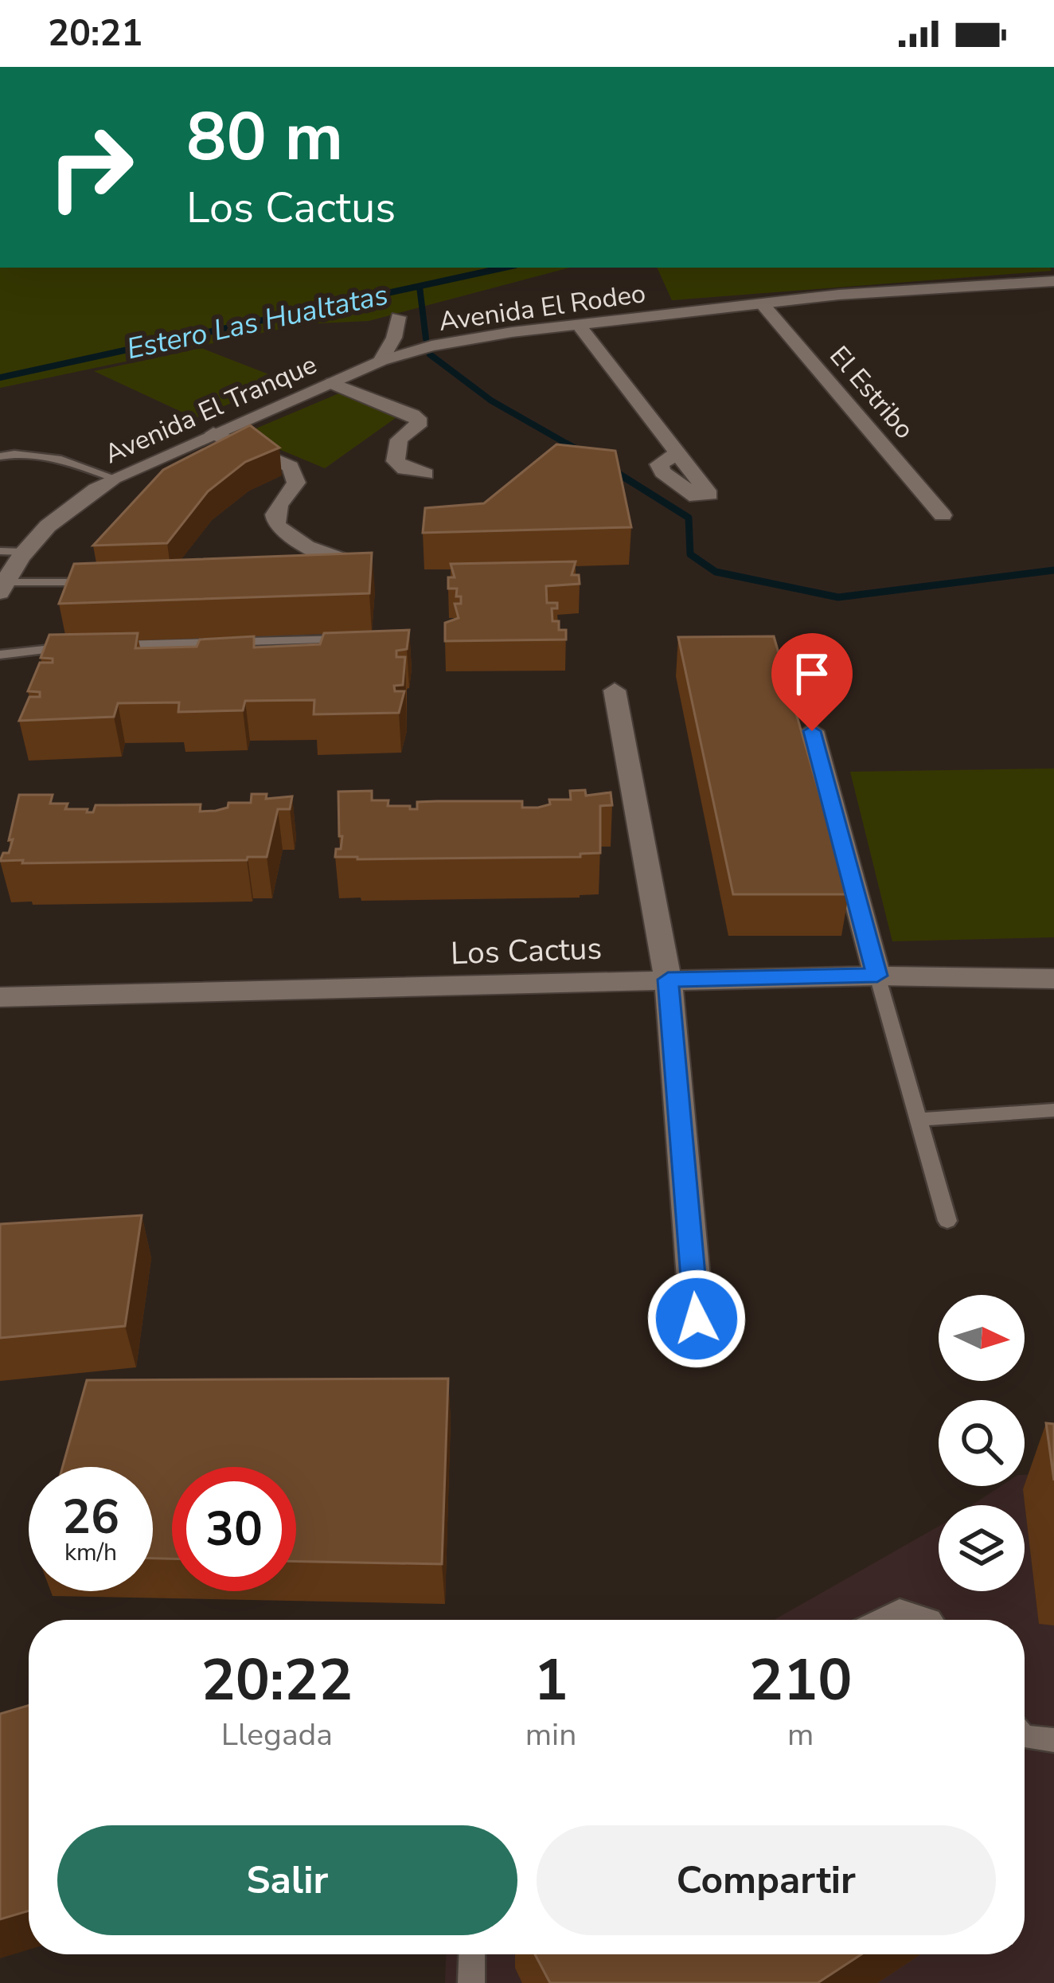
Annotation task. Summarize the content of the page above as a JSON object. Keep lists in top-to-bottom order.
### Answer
{
  "streets": {
    "street": [
      "Avenida El Rodeo",
      "El Estribo",
      "Avenida El Tranque",
      "Los Cactus"
    ]
  },
  "crossings": [
    ["Avenida El Rodeo", "El Estribo"],
    ["Avenida El Rodeo", "Avenida El Tranque"]
  ],
  "water": ["Estero Las Hualtatas"],
  "north": "right",
  "page": {
    "status": "20:21",
    "turn": ["80 m", "Los Cactus"],
    "speed": "26 km/h",
    "limit": "30",
    "eta": [
      "20:22",
      "Llegada",
      "1",
      "min",
      "210",
      "m"
    ],
    "buttons": ["Salir", "Compartir"]
  }
}
